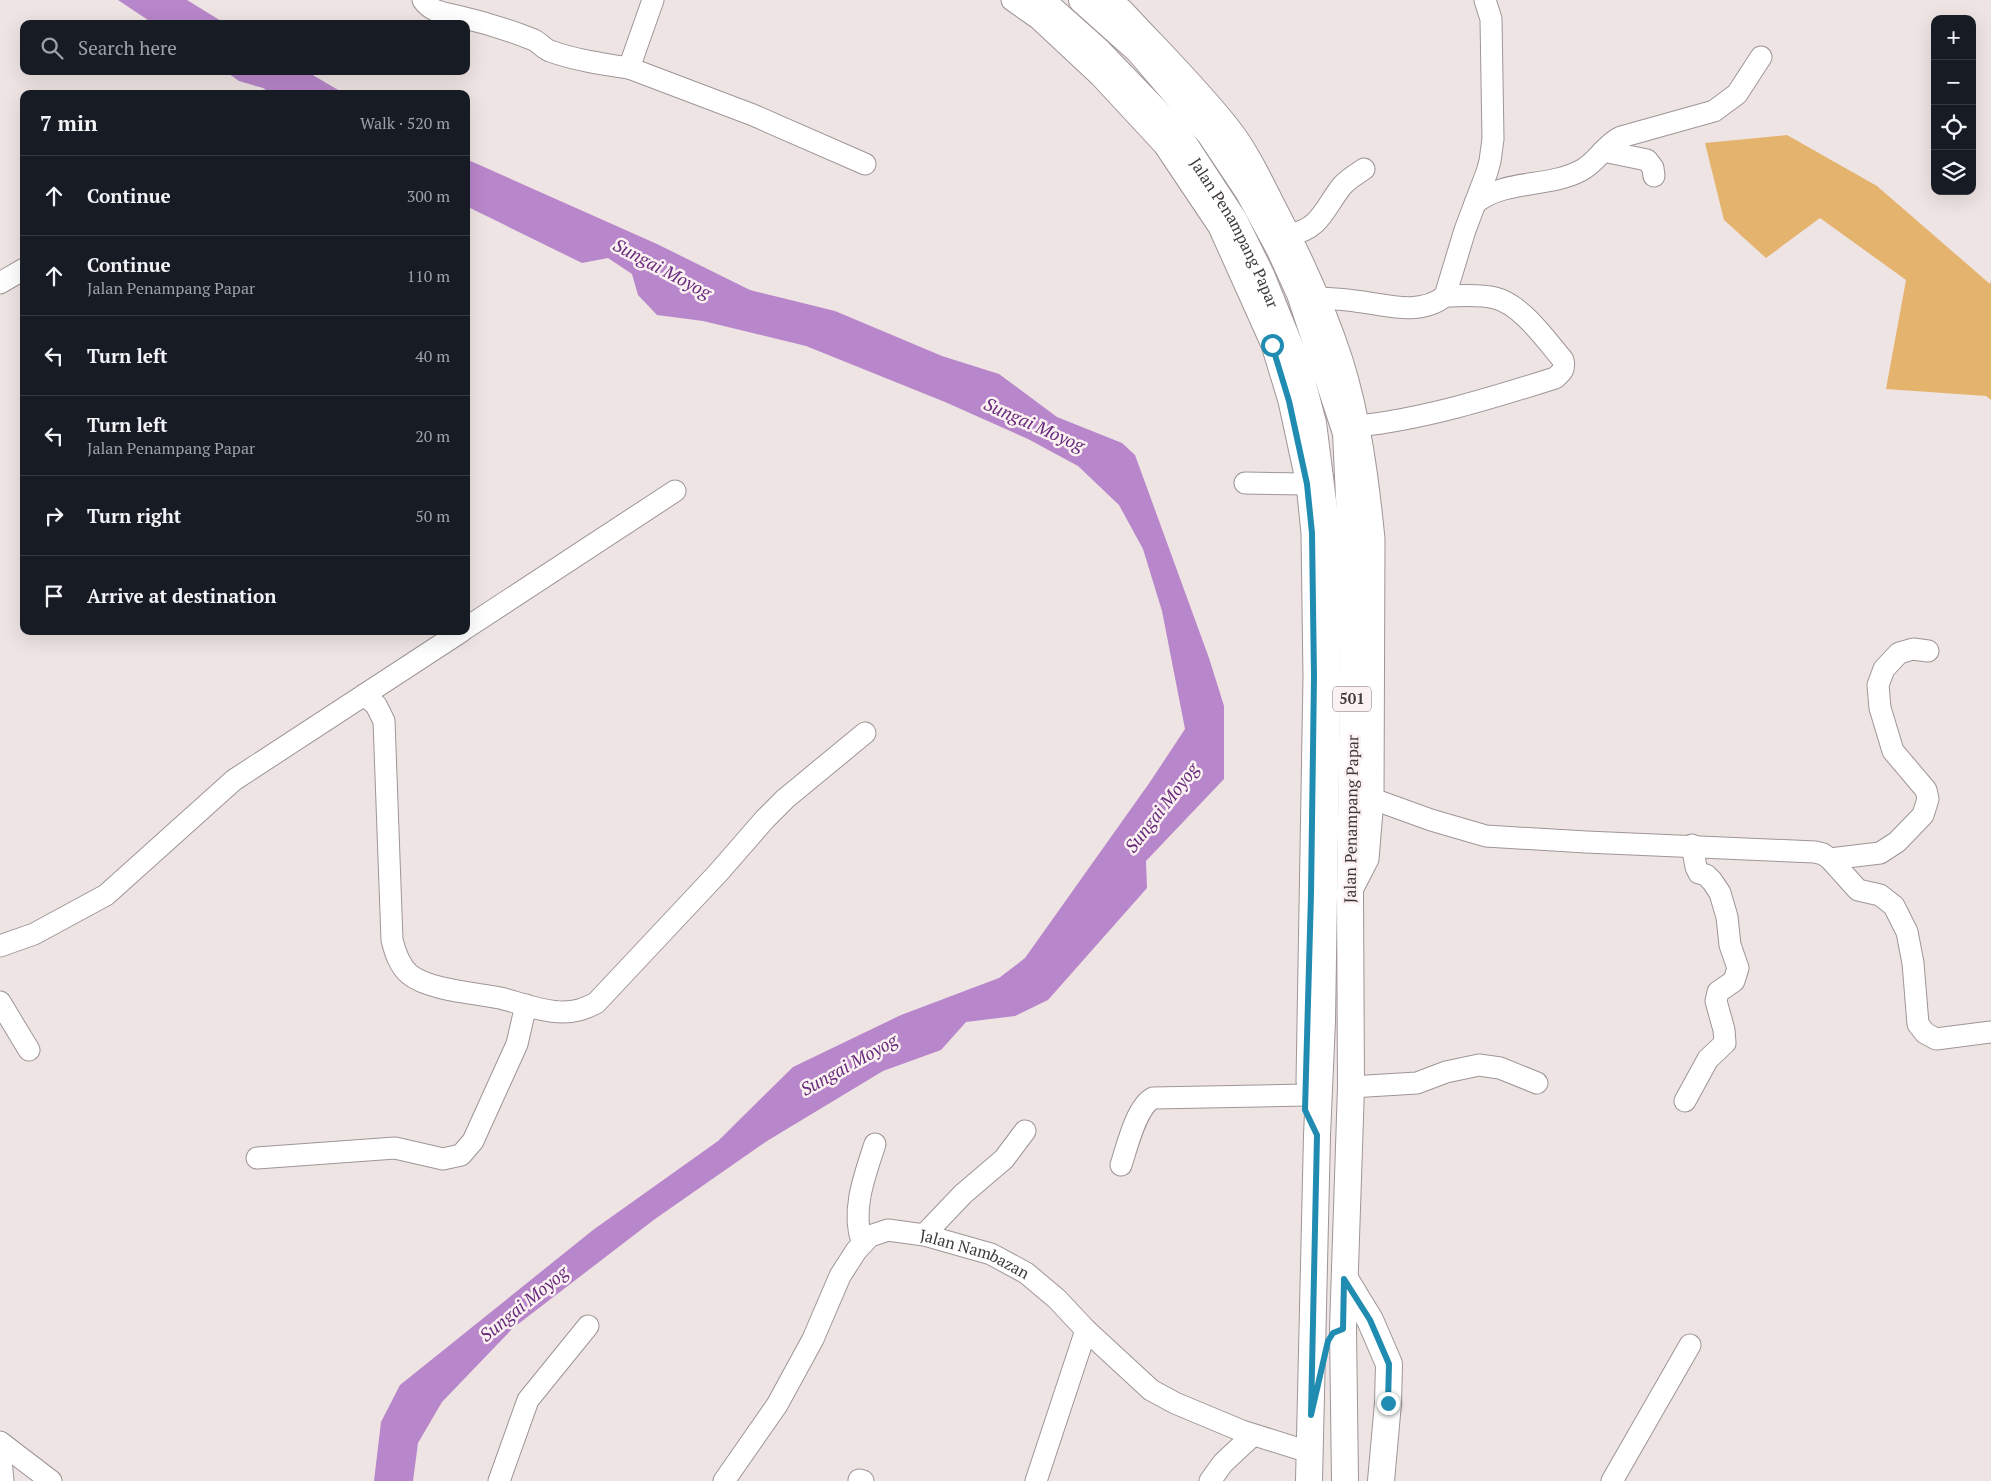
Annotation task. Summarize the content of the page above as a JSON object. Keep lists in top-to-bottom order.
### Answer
{
  "streets": {
    "main road": ["Jalan Penampang Papar", "501"],
    "street": ["Jalan Nambazan"]
  },
  "crossings": [
    ["Jalan Penampang Papar", "Jalan Nambazan"]
  ],
  "water": ["Sungai Moyog"],
  "page": {
    "map_buttons": ["+", "−"],
    "search": "Search here",
    "heading": ["7 min", "Walk · 520 m"],
    "list": [
      ["Continue", "300 m"],
      ["Continue", "Jalan Penampang Papar", "110 m"],
      ["Turn left", "40 m"],
      ["Turn left", "Jalan Penampang Papar", "20 m"],
      ["Turn right", "50 m"],
      "Arrive at destination"
    ]
  }
}
